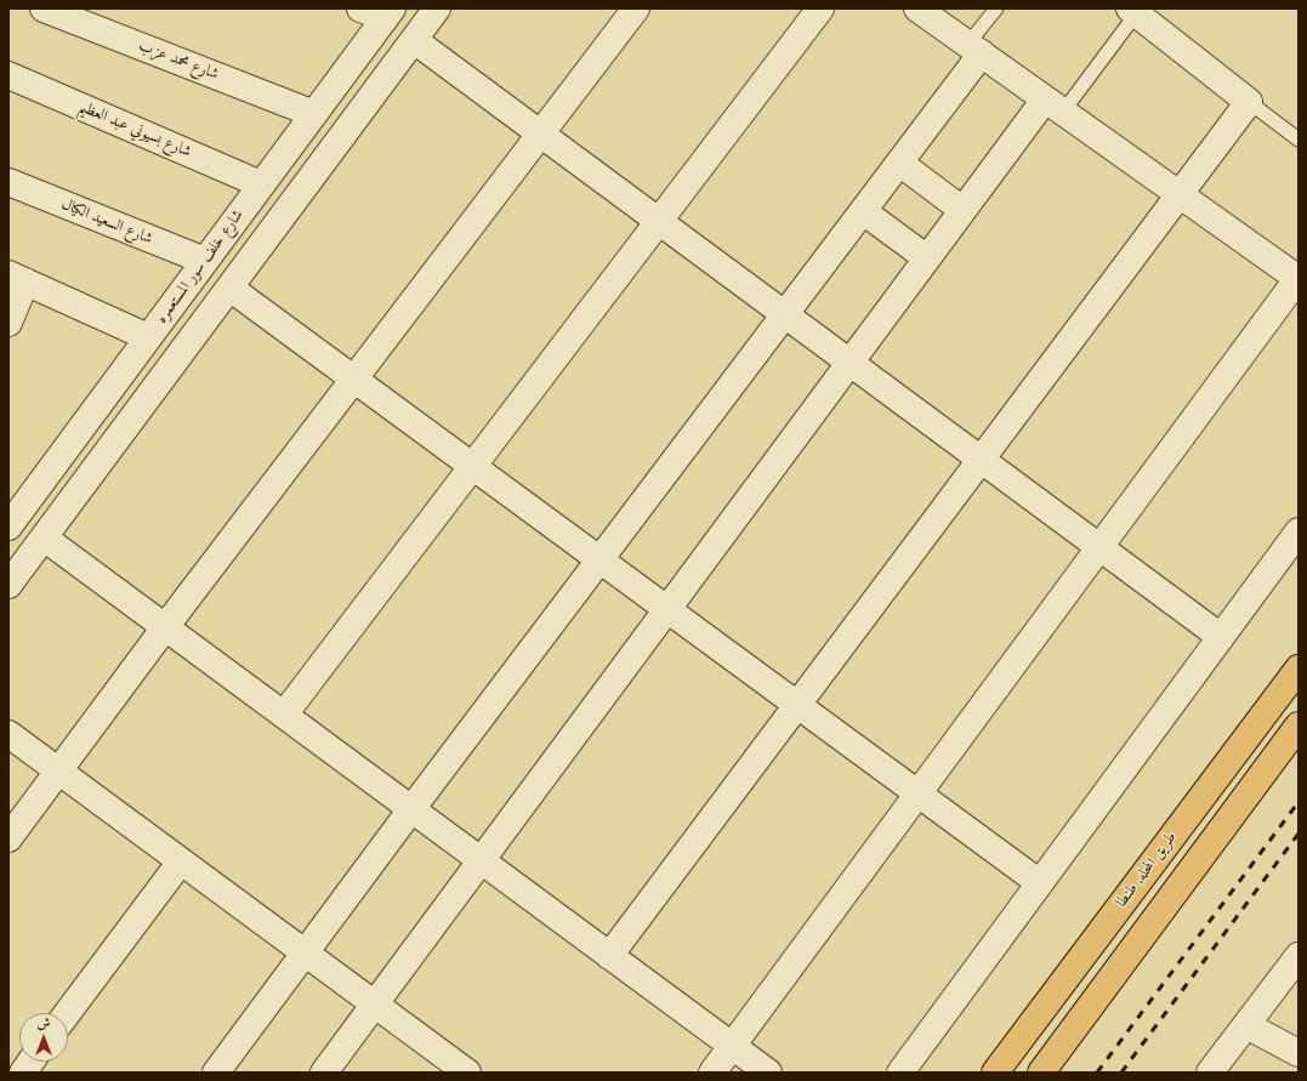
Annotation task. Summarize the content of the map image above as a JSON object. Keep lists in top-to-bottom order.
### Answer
{
  "streets": {
    "main road": ["طريق المحله, طنطا"],
    "street": [
      "شارع محمد عزب",
      "شارع بسيوني عبد العظيم",
      "شارع السعيد الكيال",
      "شارع خلف سور المستعمره"
    ]
  },
  "crossings": [
    ["شارع محمد عزب", "شارع خلف سور المستعمره"],
    ["شارع بسيوني عبد العظيم", "شارع خلف سور المستعمره"],
    ["شارع السعيد الكيال", "شارع خلف سور المستعمره"]
  ],
  "north": "top"
}
